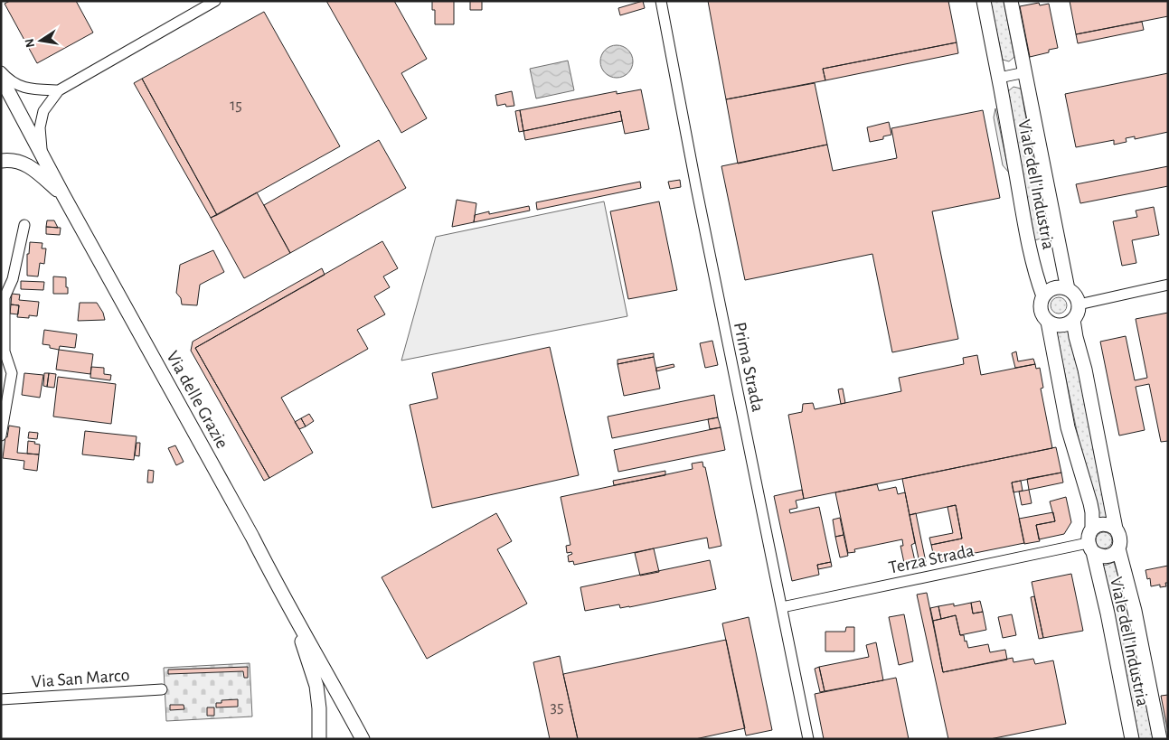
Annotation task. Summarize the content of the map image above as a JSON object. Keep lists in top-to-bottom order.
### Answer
{
  "streets": {
    "street": [
      "Viale dell'Industria",
      "Prima Strada",
      "Via delle Grazie",
      "Terza Strada",
      "Via San Marco"
    ]
  },
  "crossings": [
    ["Viale dell'Industria", "Terza Strada"],
    ["Prima Strada", "Terza Strada"]
  ],
  "house_numbers": ["15", "35"],
  "north": "left"
}
